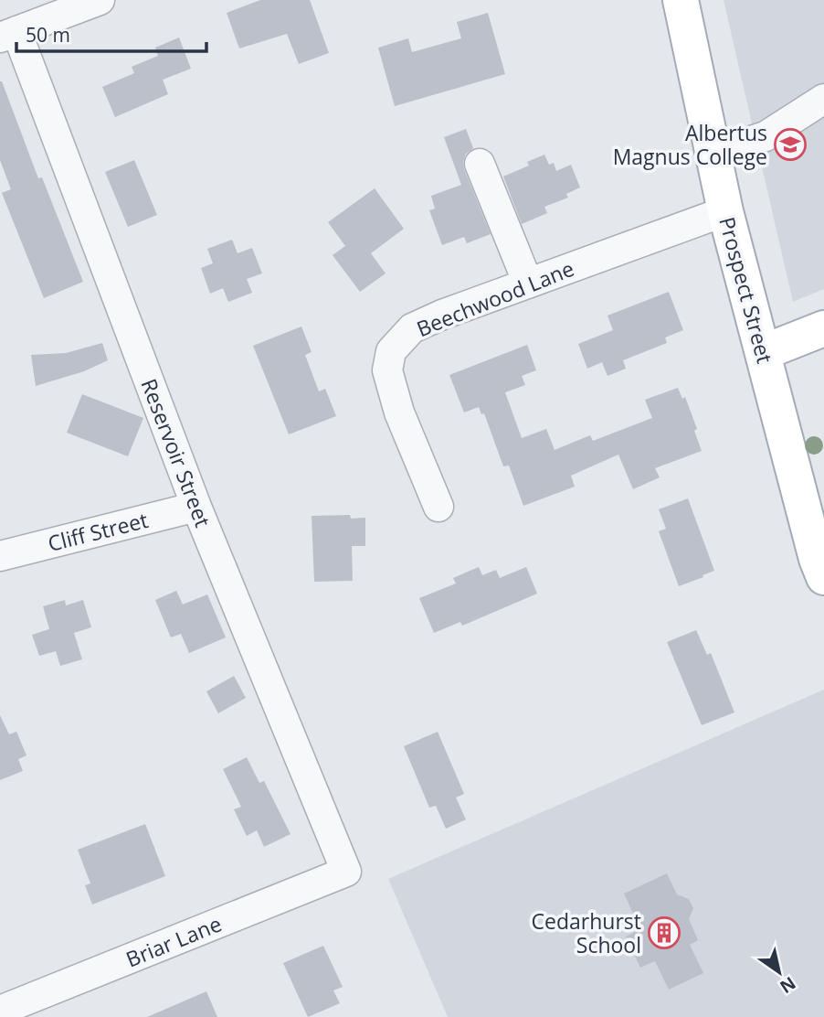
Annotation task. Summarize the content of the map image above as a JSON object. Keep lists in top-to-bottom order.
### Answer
{
  "streets": {
    "main road": ["Prospect Street"],
    "street": [
      "Beechwood Lane",
      "Reservoir Street",
      "Cliff Street",
      "Briar Lane"
    ]
  },
  "crossings": [
    ["Prospect Street", "Beechwood Lane"],
    ["Reservoir Street", "Cliff Street"],
    ["Reservoir Street", "Briar Lane"]
  ],
  "places": {
    "school or university": ["Albertus Magnus College"],
    "building": ["Cedarhurst School"]
  },
  "scale_bar": "50 m",
  "north": "bottom right"
}
